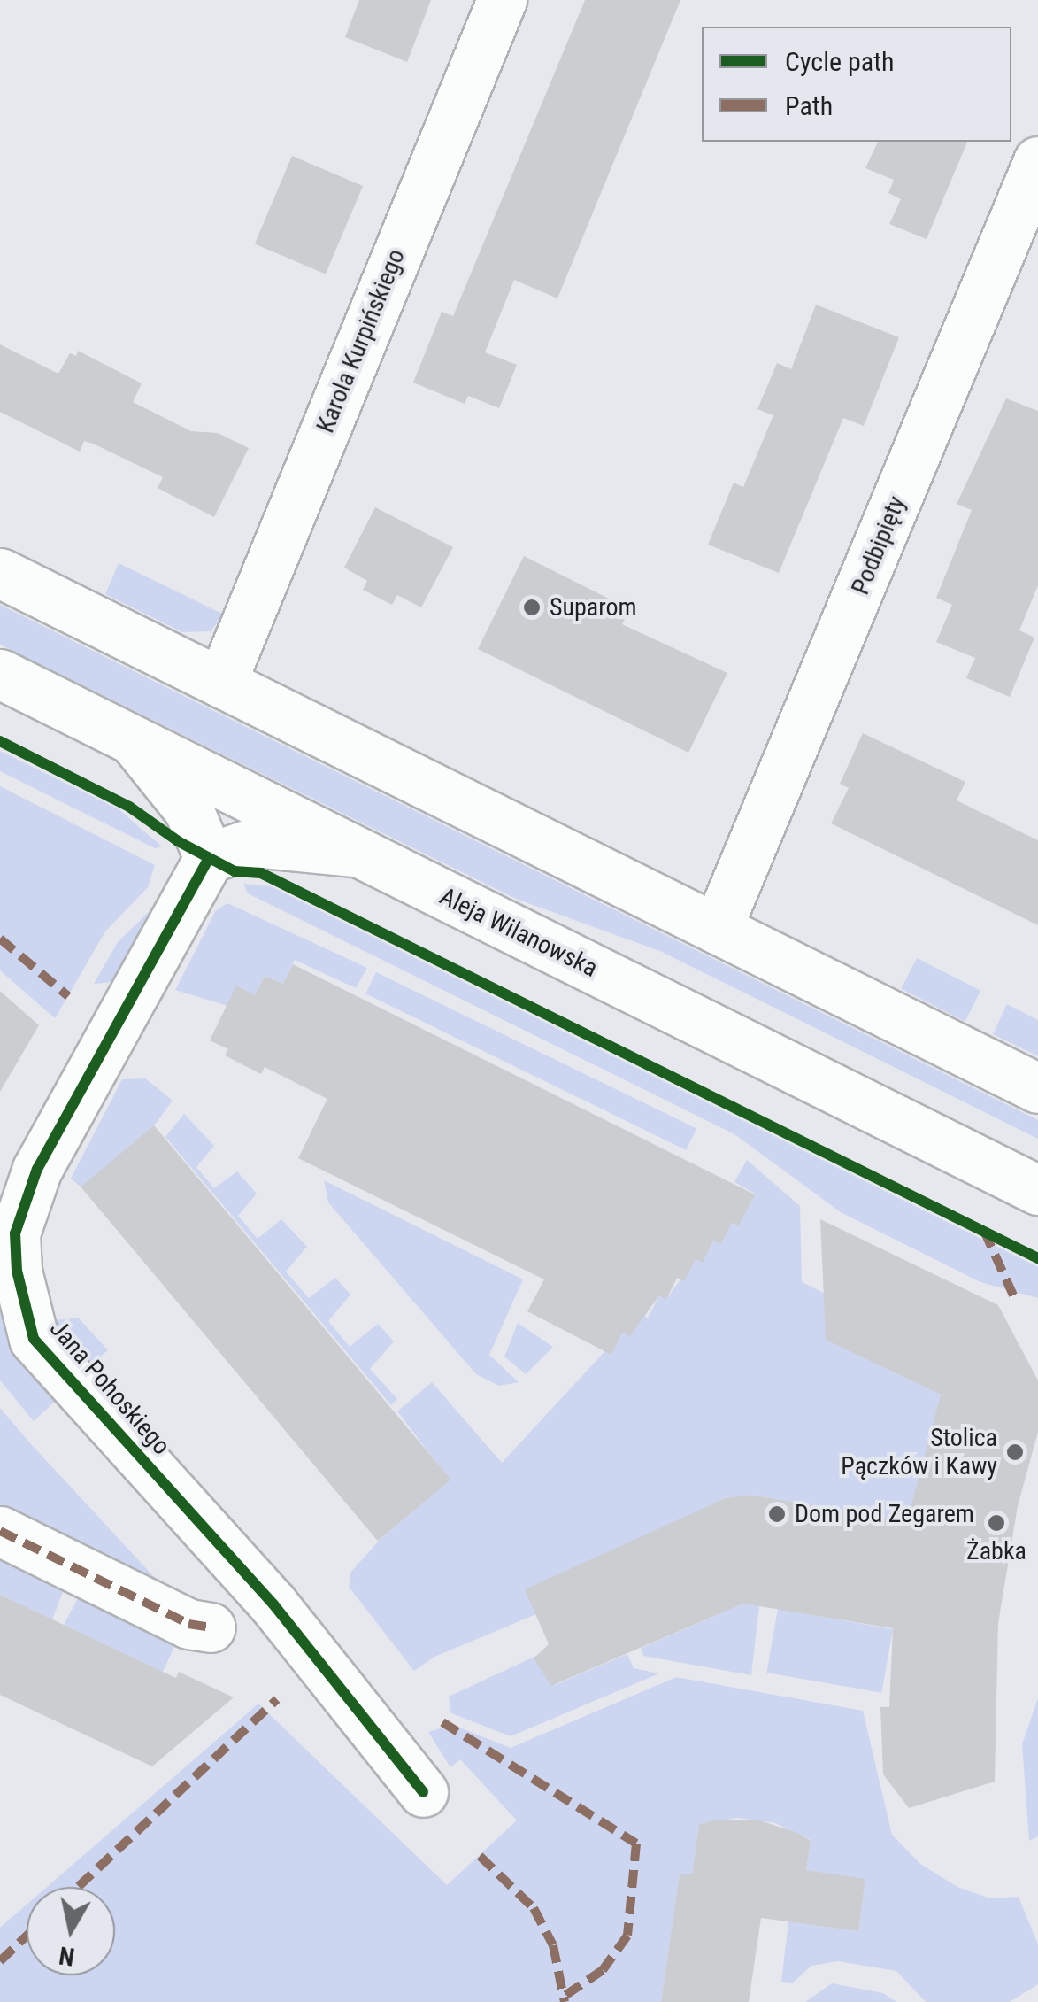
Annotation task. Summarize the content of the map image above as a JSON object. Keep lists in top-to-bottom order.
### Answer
{
  "streets": {
    "street": [
      "Karola Kurpińskiego",
      "Podbipięty",
      "Aleja Wilanowska",
      "Jana Pohoskiego"
    ]
  },
  "places": [
    "Suparom",
    "Stolica Pączków i Kawy",
    "Dom pod Zegarem",
    "Żabka"
  ],
  "legend": ["Cycle path", "Path"],
  "north": "bottom"
}
